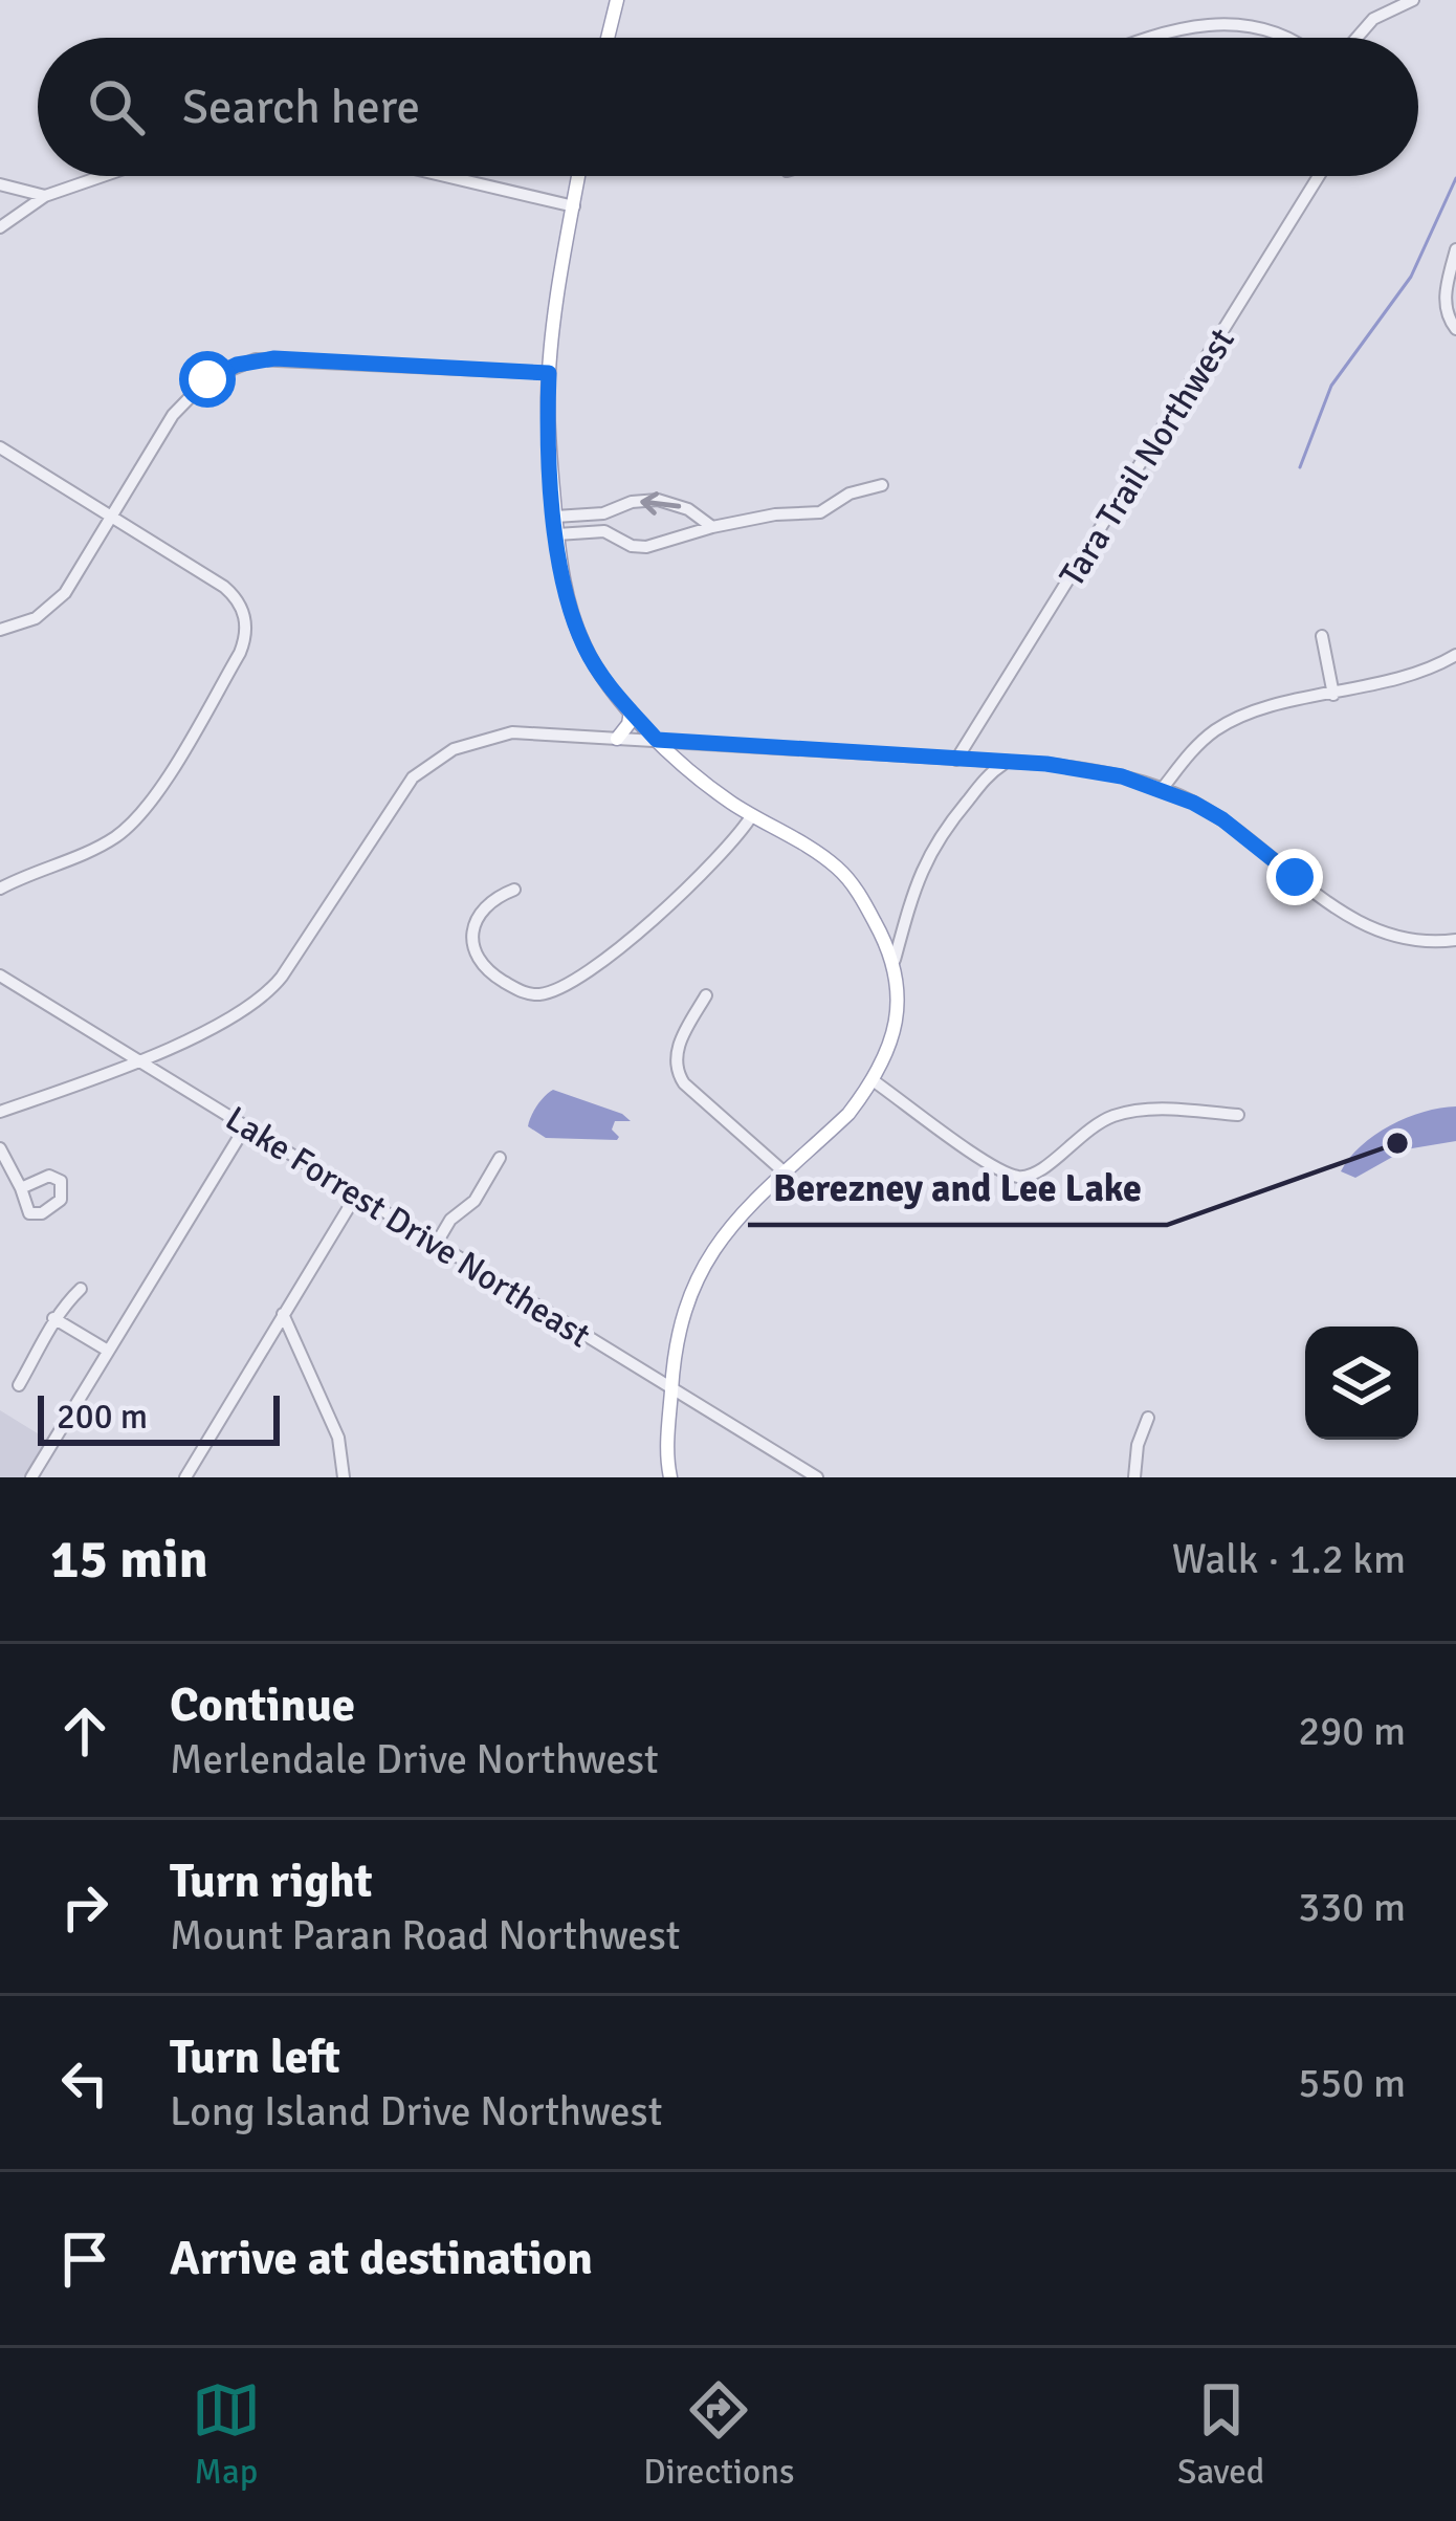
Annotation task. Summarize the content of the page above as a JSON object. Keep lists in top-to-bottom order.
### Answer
{
  "streets": {
    "street": ["Tara Trail Northwest", "Lake Forrest Drive Northeast"]
  },
  "places": ["Berezney and Lee Lake"],
  "scale_bar": "200 m",
  "page": {
    "search": "Search here",
    "scale": "200 m",
    "heading": ["15 min", "Walk · 1.2 km"],
    "list": [
      ["Continue", "Merlendale Drive Northwest", "290 m"],
      ["Turn right", "Mount Paran Road Northwest", "330 m"],
      ["Turn left", "Long Island Drive Northwest", "550 m"],
      "Arrive at destination"
    ],
    "nav": ["Map", "Directions", "Saved"]
  }
}
